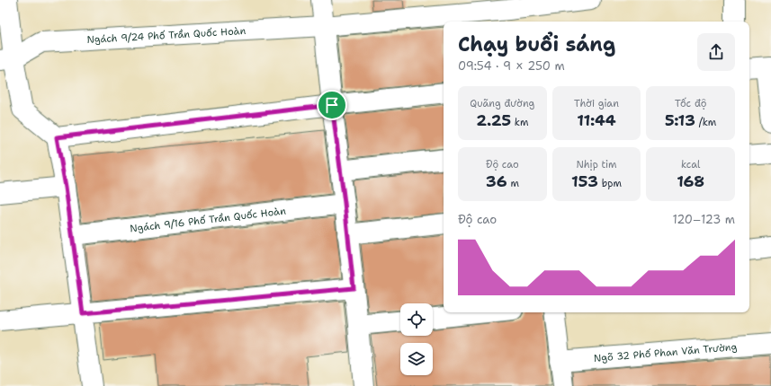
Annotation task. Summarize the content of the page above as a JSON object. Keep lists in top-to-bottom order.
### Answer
{
  "streets": {
    "street": ["Ngách 9/24 Phố Trần Quốc Hoàn", "Ngách 9/16 Phố Trần Quốc Hoàn", "Ngõ 32 Phố Phan Văn Trường"]
  },
  "page": {
    "heading": ["Chạy buổi sáng", "09:54 · 9 × 250 m"],
    "stats": [
      ["Quãng đường", "2.25 km"],
      ["Thời gian", "11:44"],
      ["Tốc độ", "5:13 /km"],
      ["Độ cao", "36 m"],
      ["Nhịp tim", "153 bpm"],
      ["kcal", "168"]
    ],
    "chart": ["Độ cao", "120–123 m"]
  }
}
